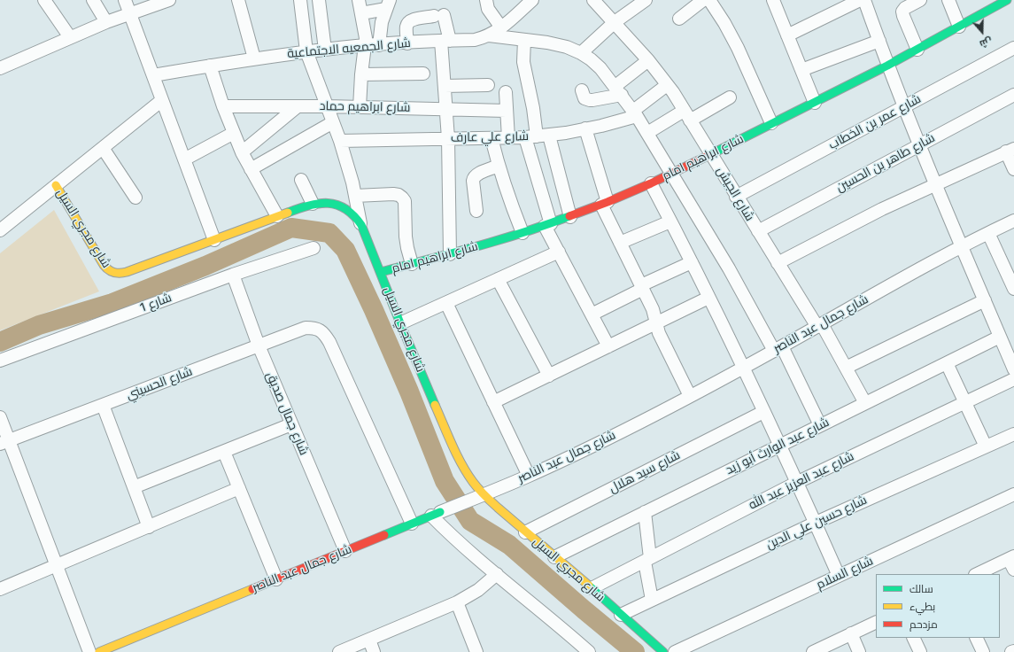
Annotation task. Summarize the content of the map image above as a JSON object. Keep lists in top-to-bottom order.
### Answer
{
  "streets": {
    "street": [
      "شارع الجمعيه الاجتماعية",
      "شارع ابراهيم حماد",
      "شارع عمر بن الخطاب",
      "شارع علي عارف",
      "شارع ابراهيم امام",
      "شارع طاهر بن الحسين",
      "شارع الجيش",
      "شارع مجري السيل",
      "شارع 1",
      "شارع جمال عبد الناصر",
      "شارع الحسيني",
      "شارع جمال صديق",
      "شارع عبد الوارث أبو زيد",
      "شارع سيد هلال",
      "شارع عبد العزيز عبد الله",
      "شارع حسين علي الدين",
      "شارع السلام"
    ]
  },
  "crossings": [
    ["شارع عمر بن الخطاب", "شارع الجيش"],
    ["شارع علي عارف", "شارع الجيش"],
    ["شارع ابراهيم امام", "شارع الجيش"],
    ["شارع ابراهيم امام", "شارع مجري السيل"],
    ["شارع طاهر بن الحسين", "شارع الجيش"],
    ["شارع الجيش", "شارع جمال عبد الناصر"],
    ["شارع الجيش", "شارع عبد الوارث أبو زيد"],
    ["شارع مجري السيل", "شارع جمال عبد الناصر"],
    ["شارع مجري السيل", "شارع عبد الوارث أبو زيد"],
    ["شارع مجري السيل", "شارع سيد هلال"],
    ["شارع مجري السيل", "شارع عبد العزيز عبد الله"],
    ["شارع مجري السيل", "شارع حسين علي الدين"],
    ["شارع 1", "شارع جمال صديق"],
    ["شارع جمال عبد الناصر", "شارع الحسيني"],
    ["شارع جمال عبد الناصر", "شارع جمال صديق"],
    ["شارع الحسيني", "شارع جمال صديق"]
  ],
  "legend": ["سالك", "بطيء", "مزدحم"],
  "north": "bottom"
}
